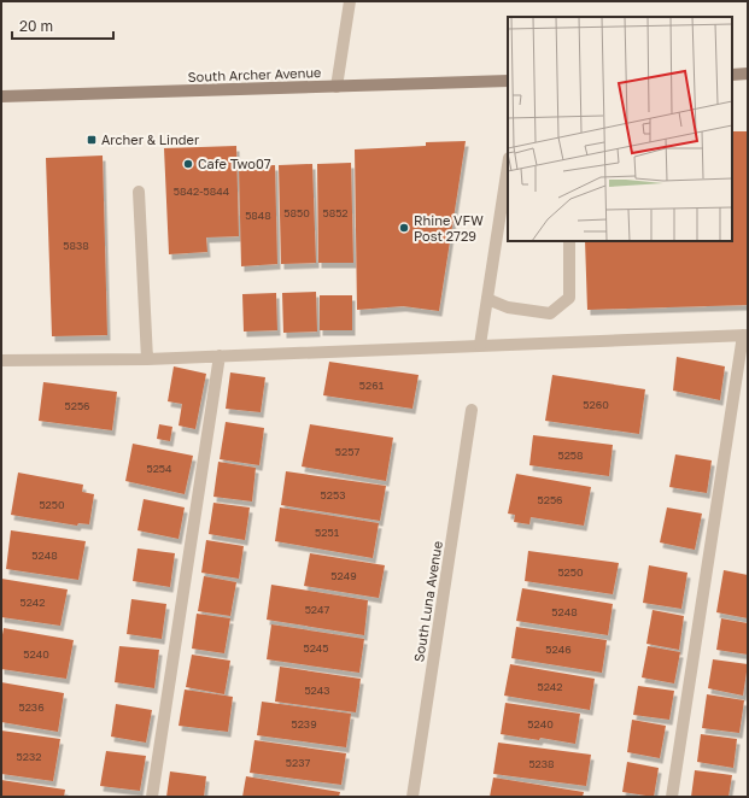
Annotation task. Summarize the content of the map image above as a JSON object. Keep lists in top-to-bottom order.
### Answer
{
  "streets": {
    "main road": ["South Archer Avenue"],
    "street": ["South Luna Avenue"]
  },
  "places": {
    "transit": ["Archer & Linder"],
    "other": ["Cafe Two07", "Rhine VFW Post 2729"]
  },
  "house_numbers": [
    "5842-5844",
    "5850",
    "5852",
    "5848",
    "5838",
    "5261",
    "5260",
    "5256",
    "5257",
    "5258",
    "5254",
    "5253",
    "5256",
    "5250",
    "5251",
    "5248",
    "5250",
    "5249",
    "5242",
    "5247",
    "5248",
    "5245",
    "5246",
    "5240",
    "5242",
    "5243",
    "5236",
    "5239",
    "5240",
    "5232",
    "5237",
    "5238"
  ],
  "scale_bar": "20 m"
}
